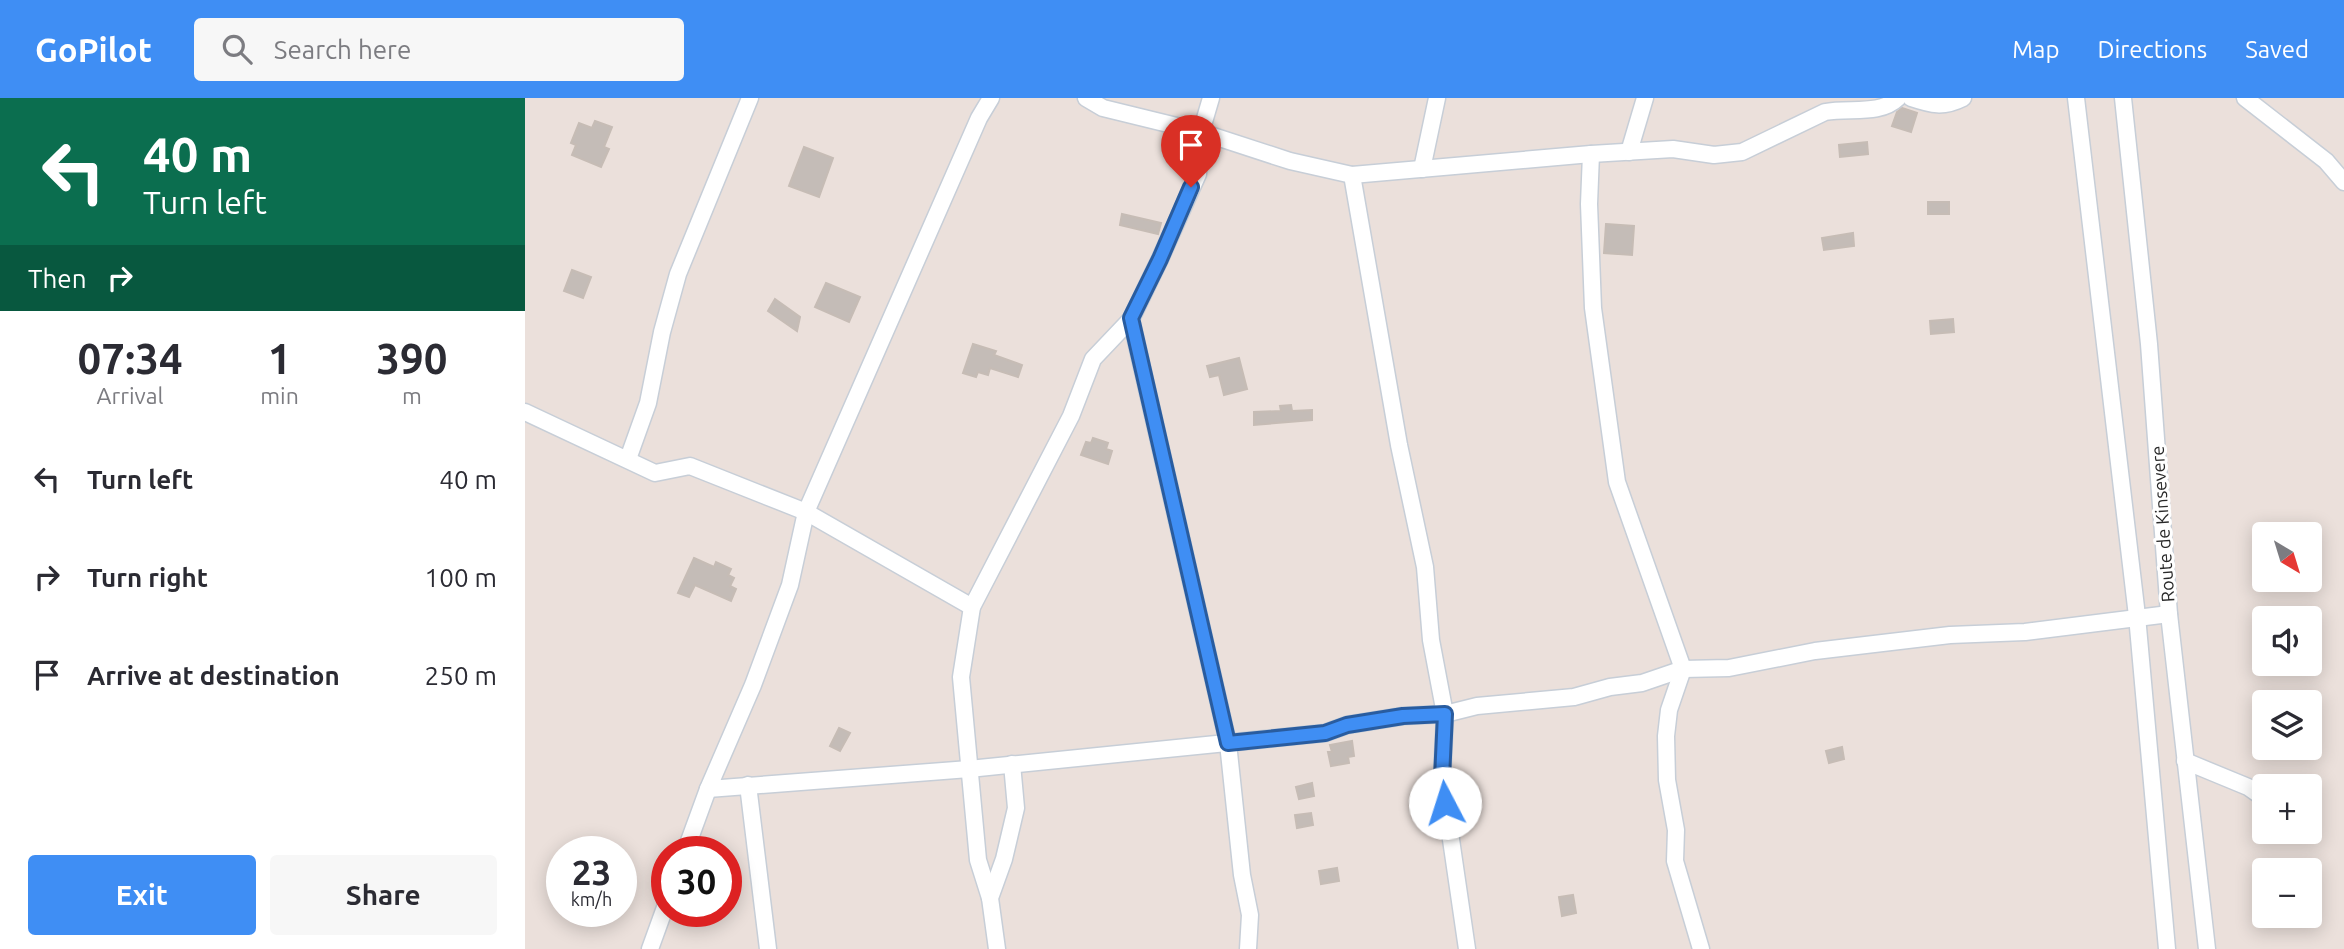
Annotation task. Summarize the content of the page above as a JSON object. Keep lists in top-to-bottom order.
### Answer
{
  "streets": {
    "street": ["Route de Kinsevere"]
  },
  "north": "bottom right",
  "page": {
    "header": "GoPilot",
    "search": "Search here",
    "nav": ["Map", "Directions", "Saved"],
    "turn": ["40 m", "Turn left"],
    "then": "Then",
    "eta": [
      "07:34",
      "Arrival",
      "1",
      "min",
      "390",
      "m"
    ],
    "list": [
      {
        "name": "Turn left",
        "value": "40 m"
      },
      {
        "name": "Turn right",
        "value": "100 m"
      },
      {
        "name": "Arrive at destination",
        "value": "250 m"
      }
    ],
    "map_buttons": ["+", "−"],
    "speed": "23 km/h",
    "limit": "30",
    "buttons": ["Exit", "Share"]
  }
}
